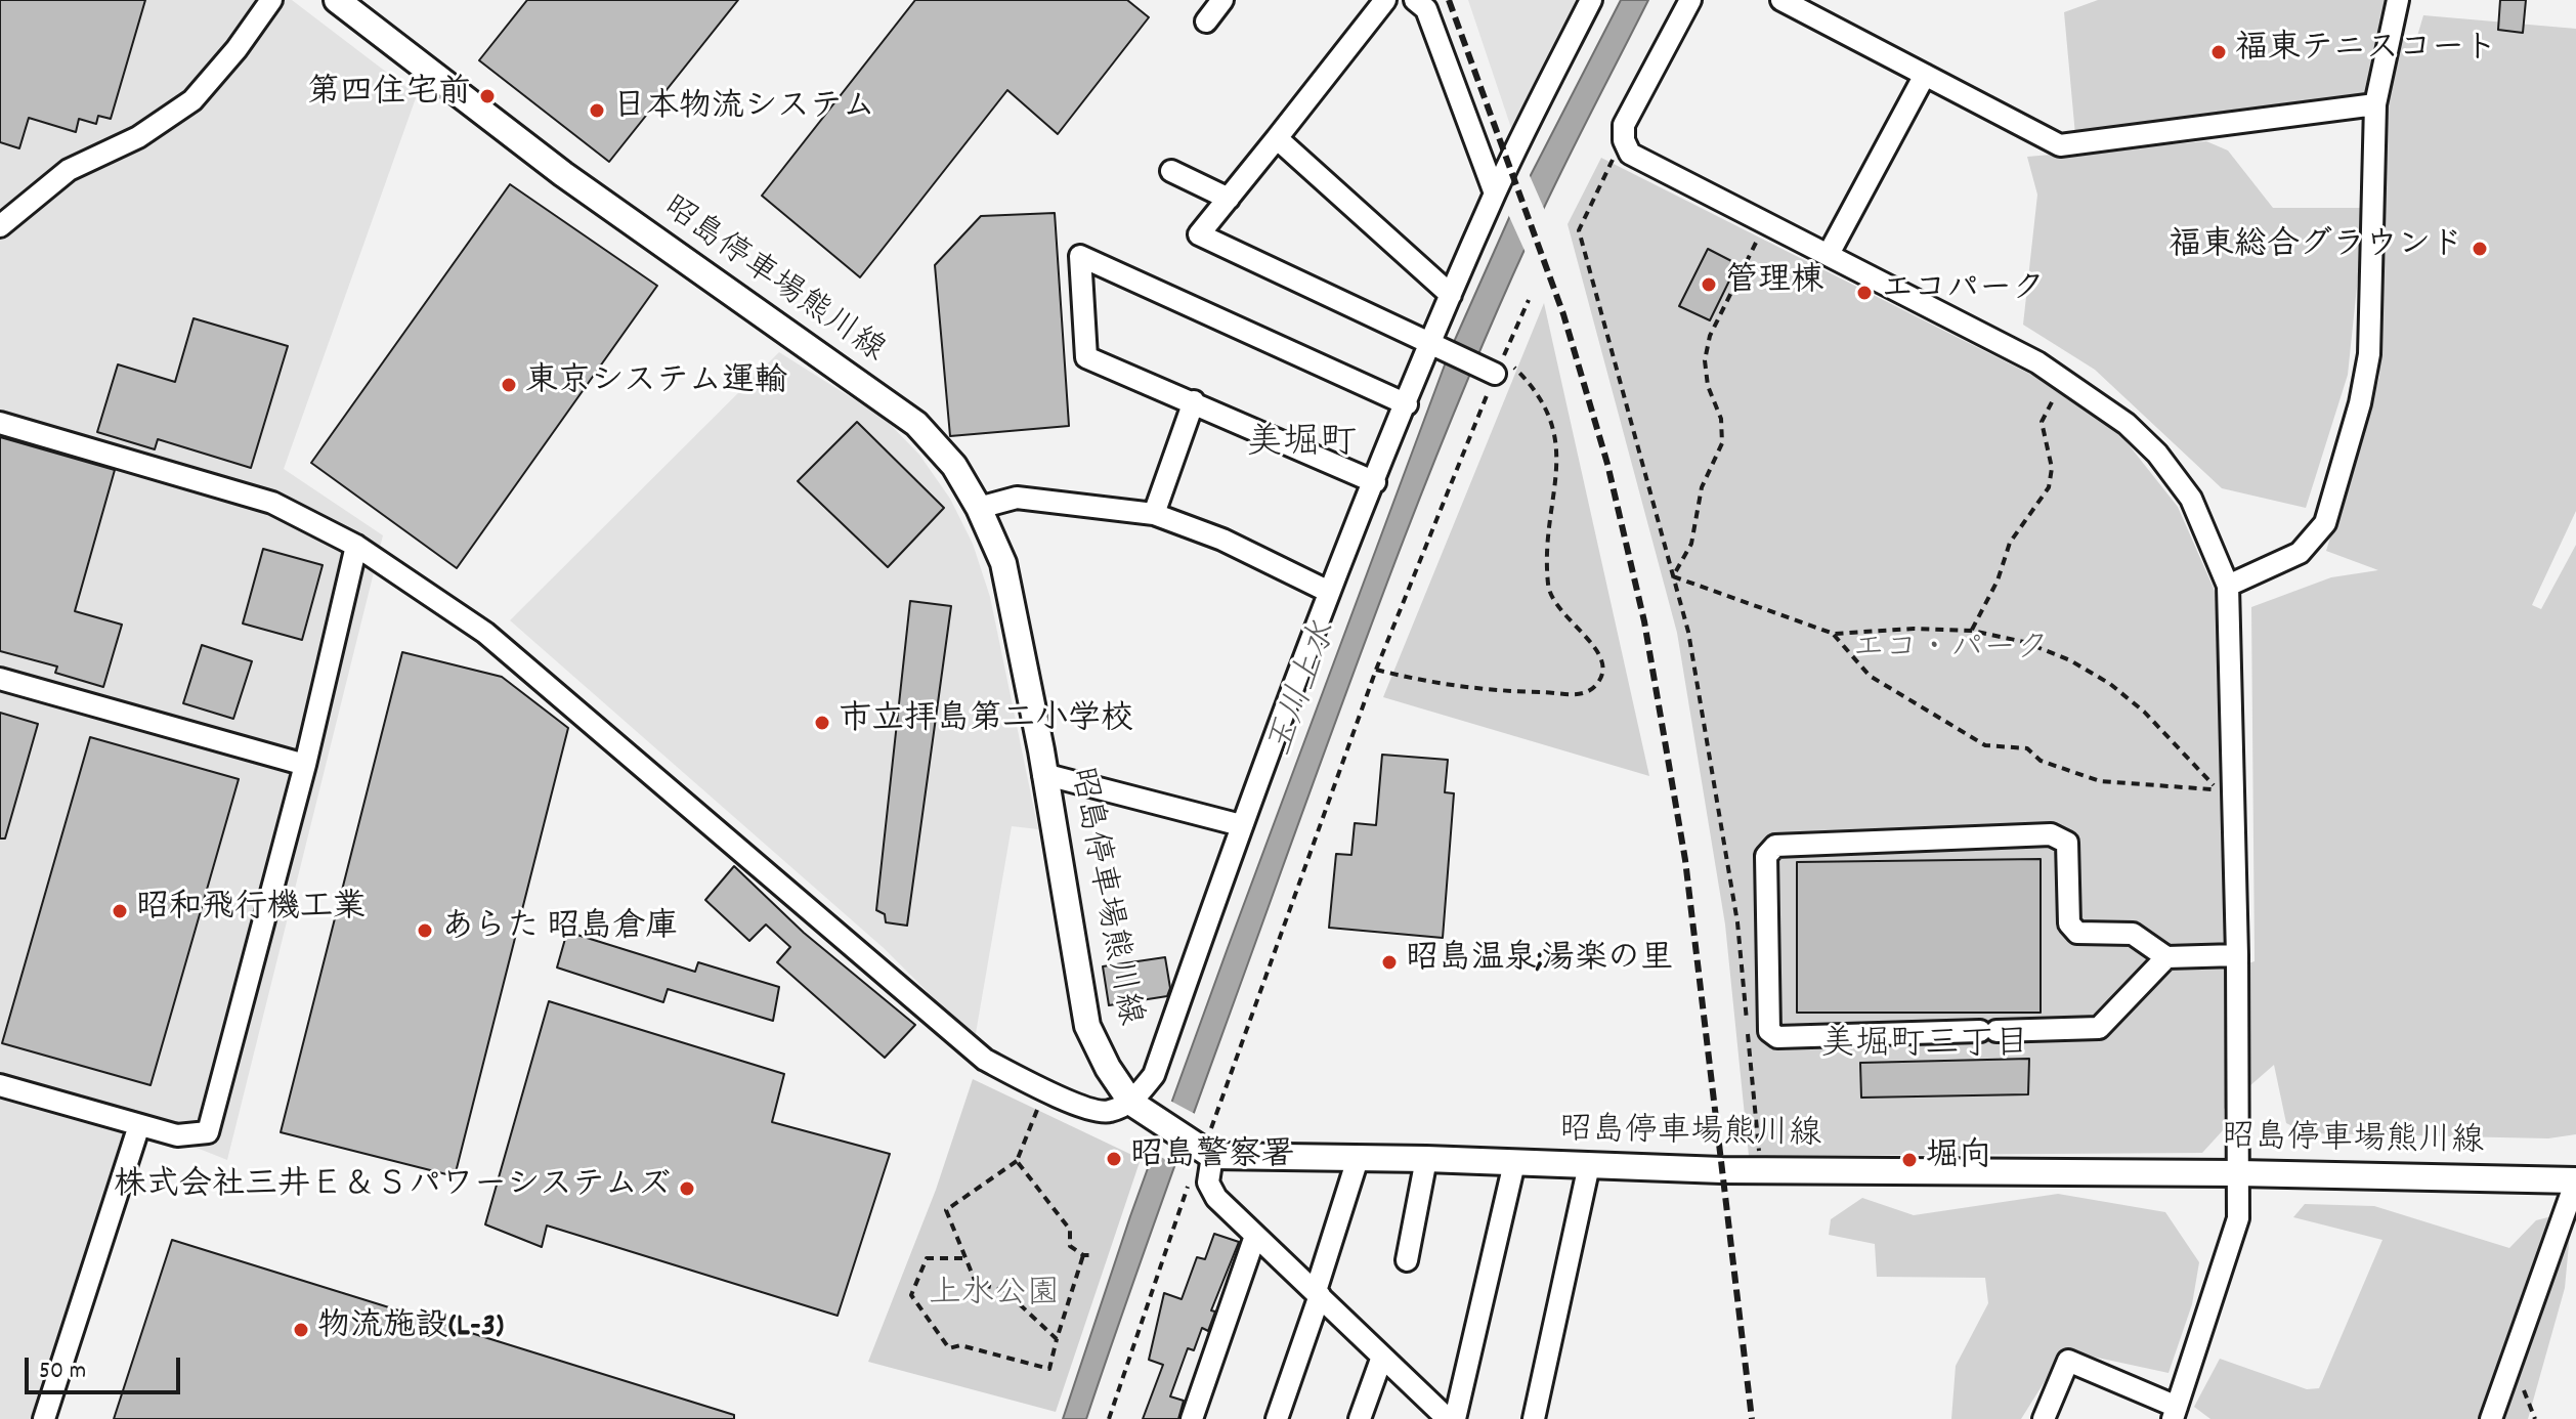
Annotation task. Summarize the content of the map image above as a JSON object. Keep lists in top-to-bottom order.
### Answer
{
  "streets": {
    "main road": ["昭島停車場熊川線"]
  },
  "districts": ["美堀町", "美堀町三丁目"],
  "water": ["玉川上水"],
  "parks": ["エコ・パーク", "上水公園"],
  "places": [
    "福東テニスコート",
    "第四住宅前",
    "日本物流システム",
    "福東総合グラウンド",
    "管理棟",
    "エコパーク",
    "東京システム運輸",
    "市立拝島第二小学校",
    "昭和飛行機工業",
    "あらた 昭島倉庫",
    "昭島温泉;湯楽の里",
    "昭島警察署",
    "堀向",
    "株式会社三井Ｅ＆Ｓパワーシステムズ",
    "物流施設(L-3)"
  ],
  "scale_bar": "50 m"
}
